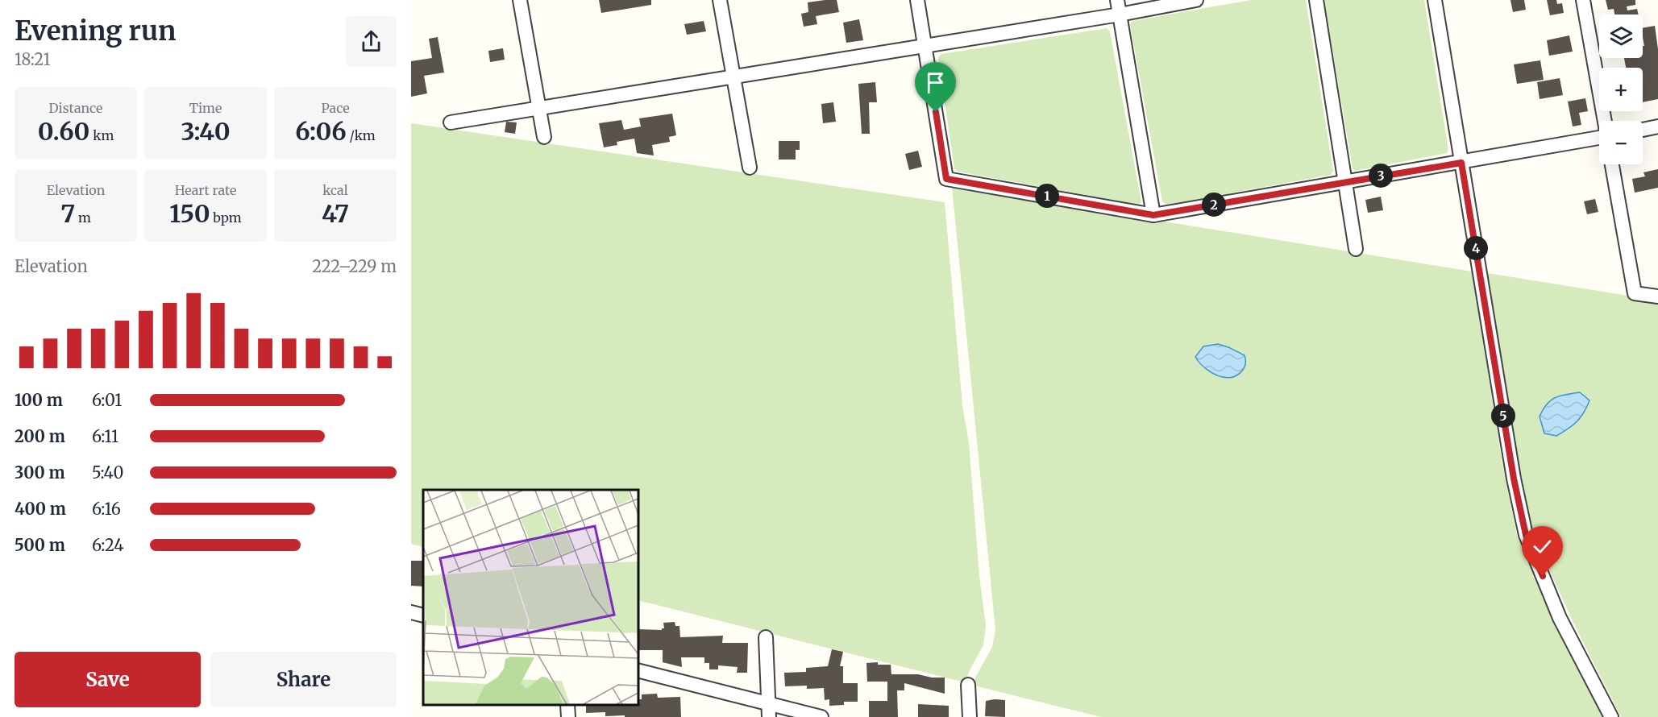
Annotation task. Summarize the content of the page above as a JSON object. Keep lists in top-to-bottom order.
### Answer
{
  "page": {
    "heading": ["Evening run", "18:21"],
    "map_buttons": ["+", "−"],
    "stats": [
      ["Distance", "0.60 km"],
      ["Time", "3:40"],
      ["Pace", "6:06 /km"],
      ["Elevation", "7 m"],
      ["Heart rate", "150 bpm"],
      ["kcal", "47"]
    ],
    "pins": [
      "3",
      "1",
      "2",
      "4",
      "5"
    ],
    "chart": ["Elevation", "222–229 m"],
    "list": [
      {
        "name": "100 m",
        "note": "6:01"
      },
      {
        "name": "200 m",
        "note": "6:11"
      },
      {
        "name": "300 m",
        "note": "5:40"
      },
      {
        "name": "400 m",
        "note": "6:16"
      },
      {
        "name": "500 m",
        "note": "6:24"
      }
    ],
    "buttons": ["Save", "Share"]
  }
}
